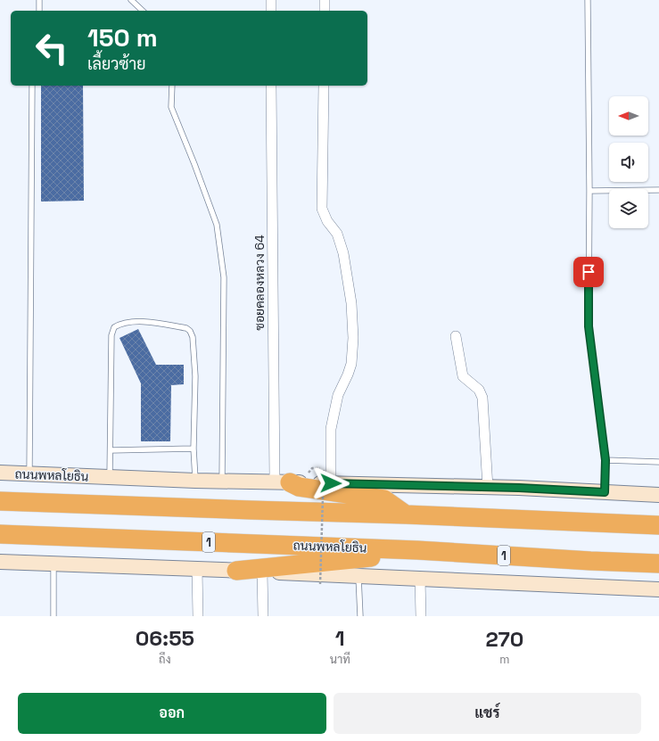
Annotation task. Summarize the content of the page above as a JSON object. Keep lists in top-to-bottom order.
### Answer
{
  "streets": {
    "highway": ["ถนนพหลโยธิน", "1"],
    "street": ["ซอยคลองหลวง 64"]
  },
  "crossings": [
    ["ซอยคลองหลวง 64", "ถนนพหลโยธิน"]
  ],
  "north": "left",
  "page": {
    "turn": ["150 m", "เลี้ยวซ้าย"],
    "eta": [
      "06:55",
      "ถึง",
      "1",
      "นาที",
      "270",
      "m"
    ],
    "buttons": ["ออก", "แชร์"]
  }
}
